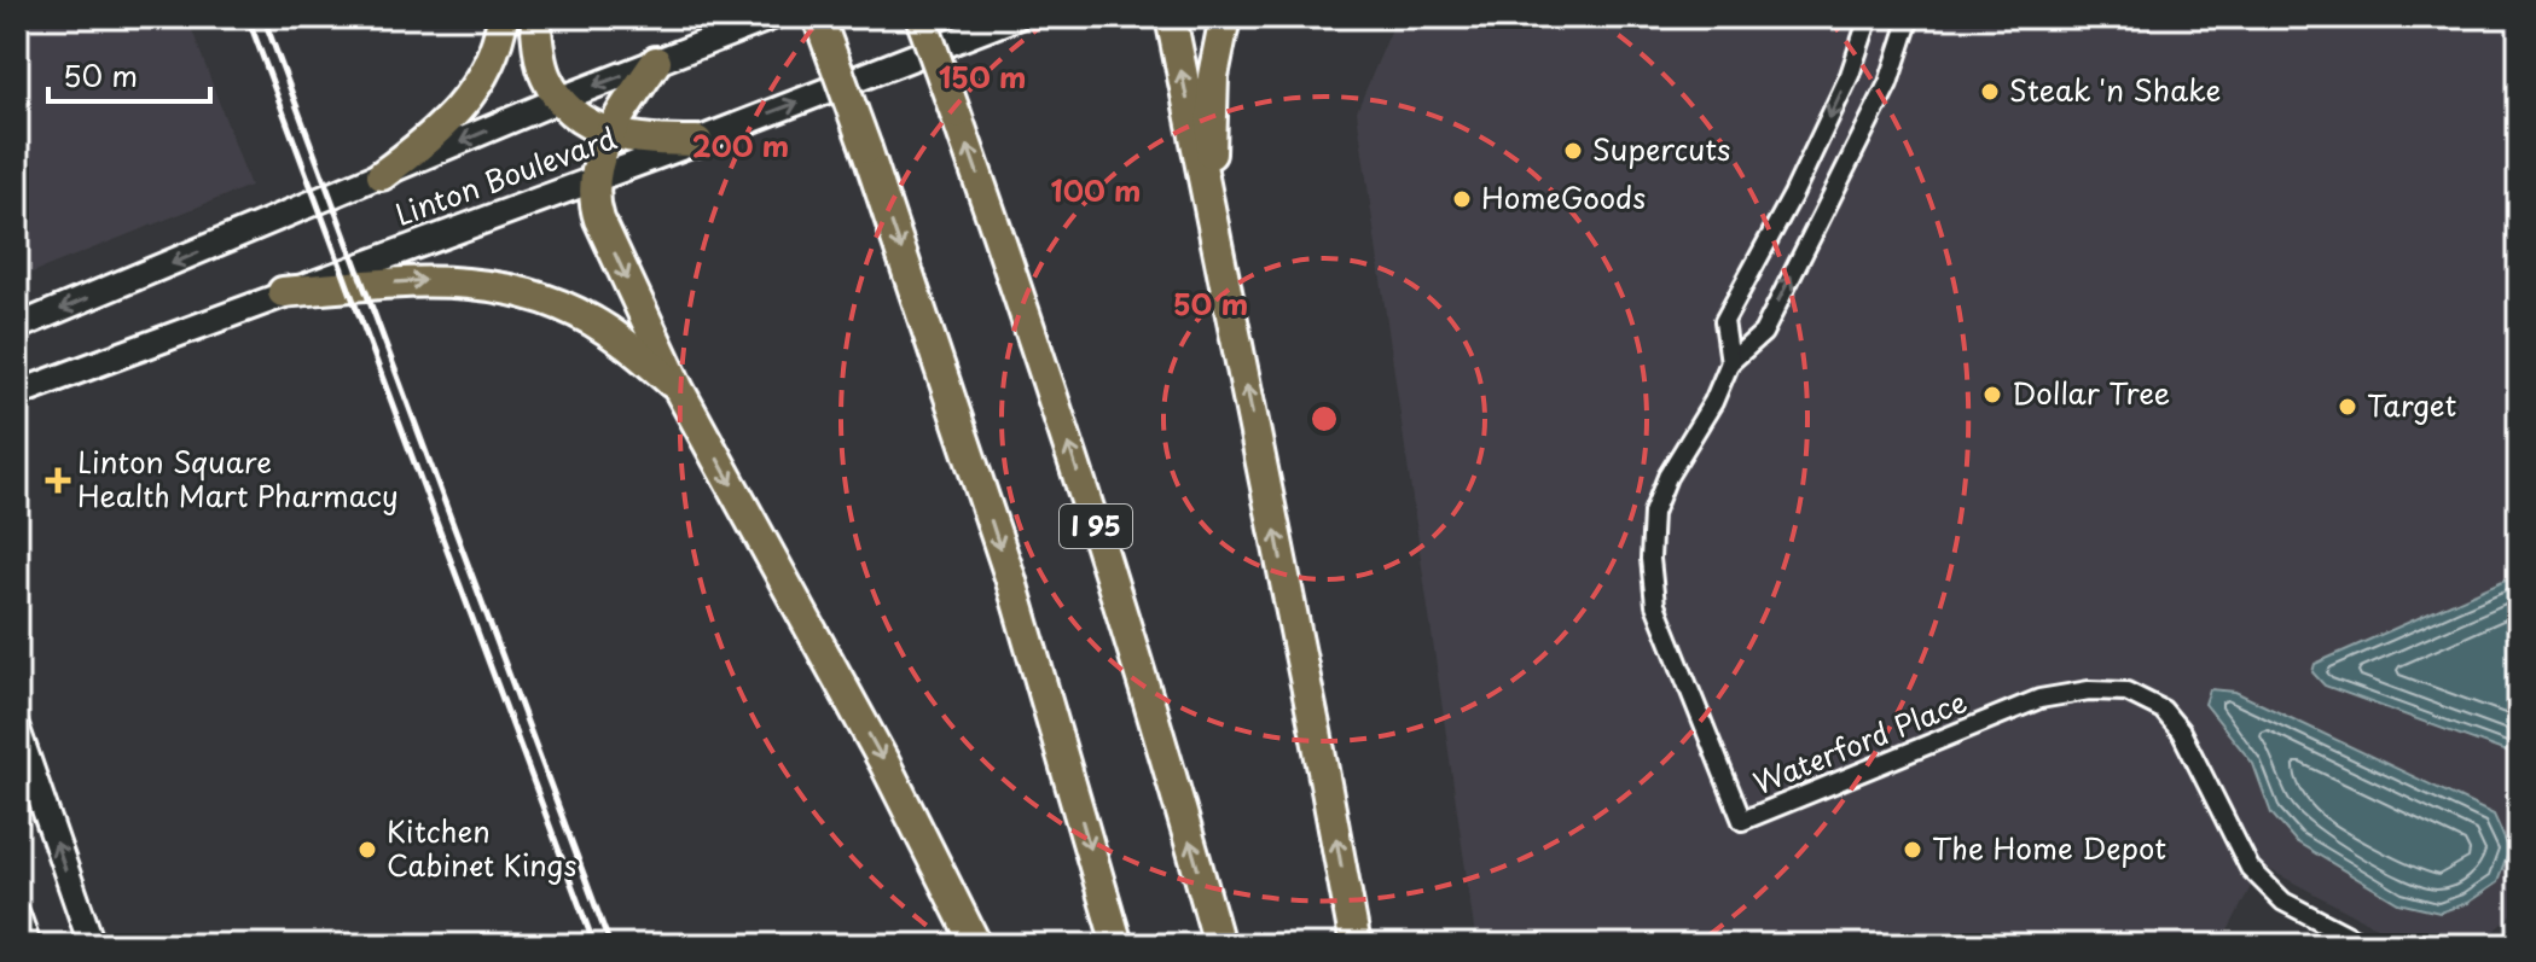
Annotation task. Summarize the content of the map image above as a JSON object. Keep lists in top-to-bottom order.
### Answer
{
  "streets": {
    "highway": ["I 95"],
    "main road": ["Linton Boulevard"],
    "street": ["Waterford Place"]
  },
  "places": {
    "other": [
      "Steak 'n Shake",
      "Supercuts",
      "HomeGoods",
      "Dollar Tree",
      "Target",
      "Kitchen Cabinet Kings",
      "The Home Depot"
    ],
    "health": ["Linton Square Health Mart Pharmacy"]
  },
  "scale_bar": "50 m",
  "rings": [
    "150 m",
    "200 m",
    "100 m",
    "50 m"
  ]
}
